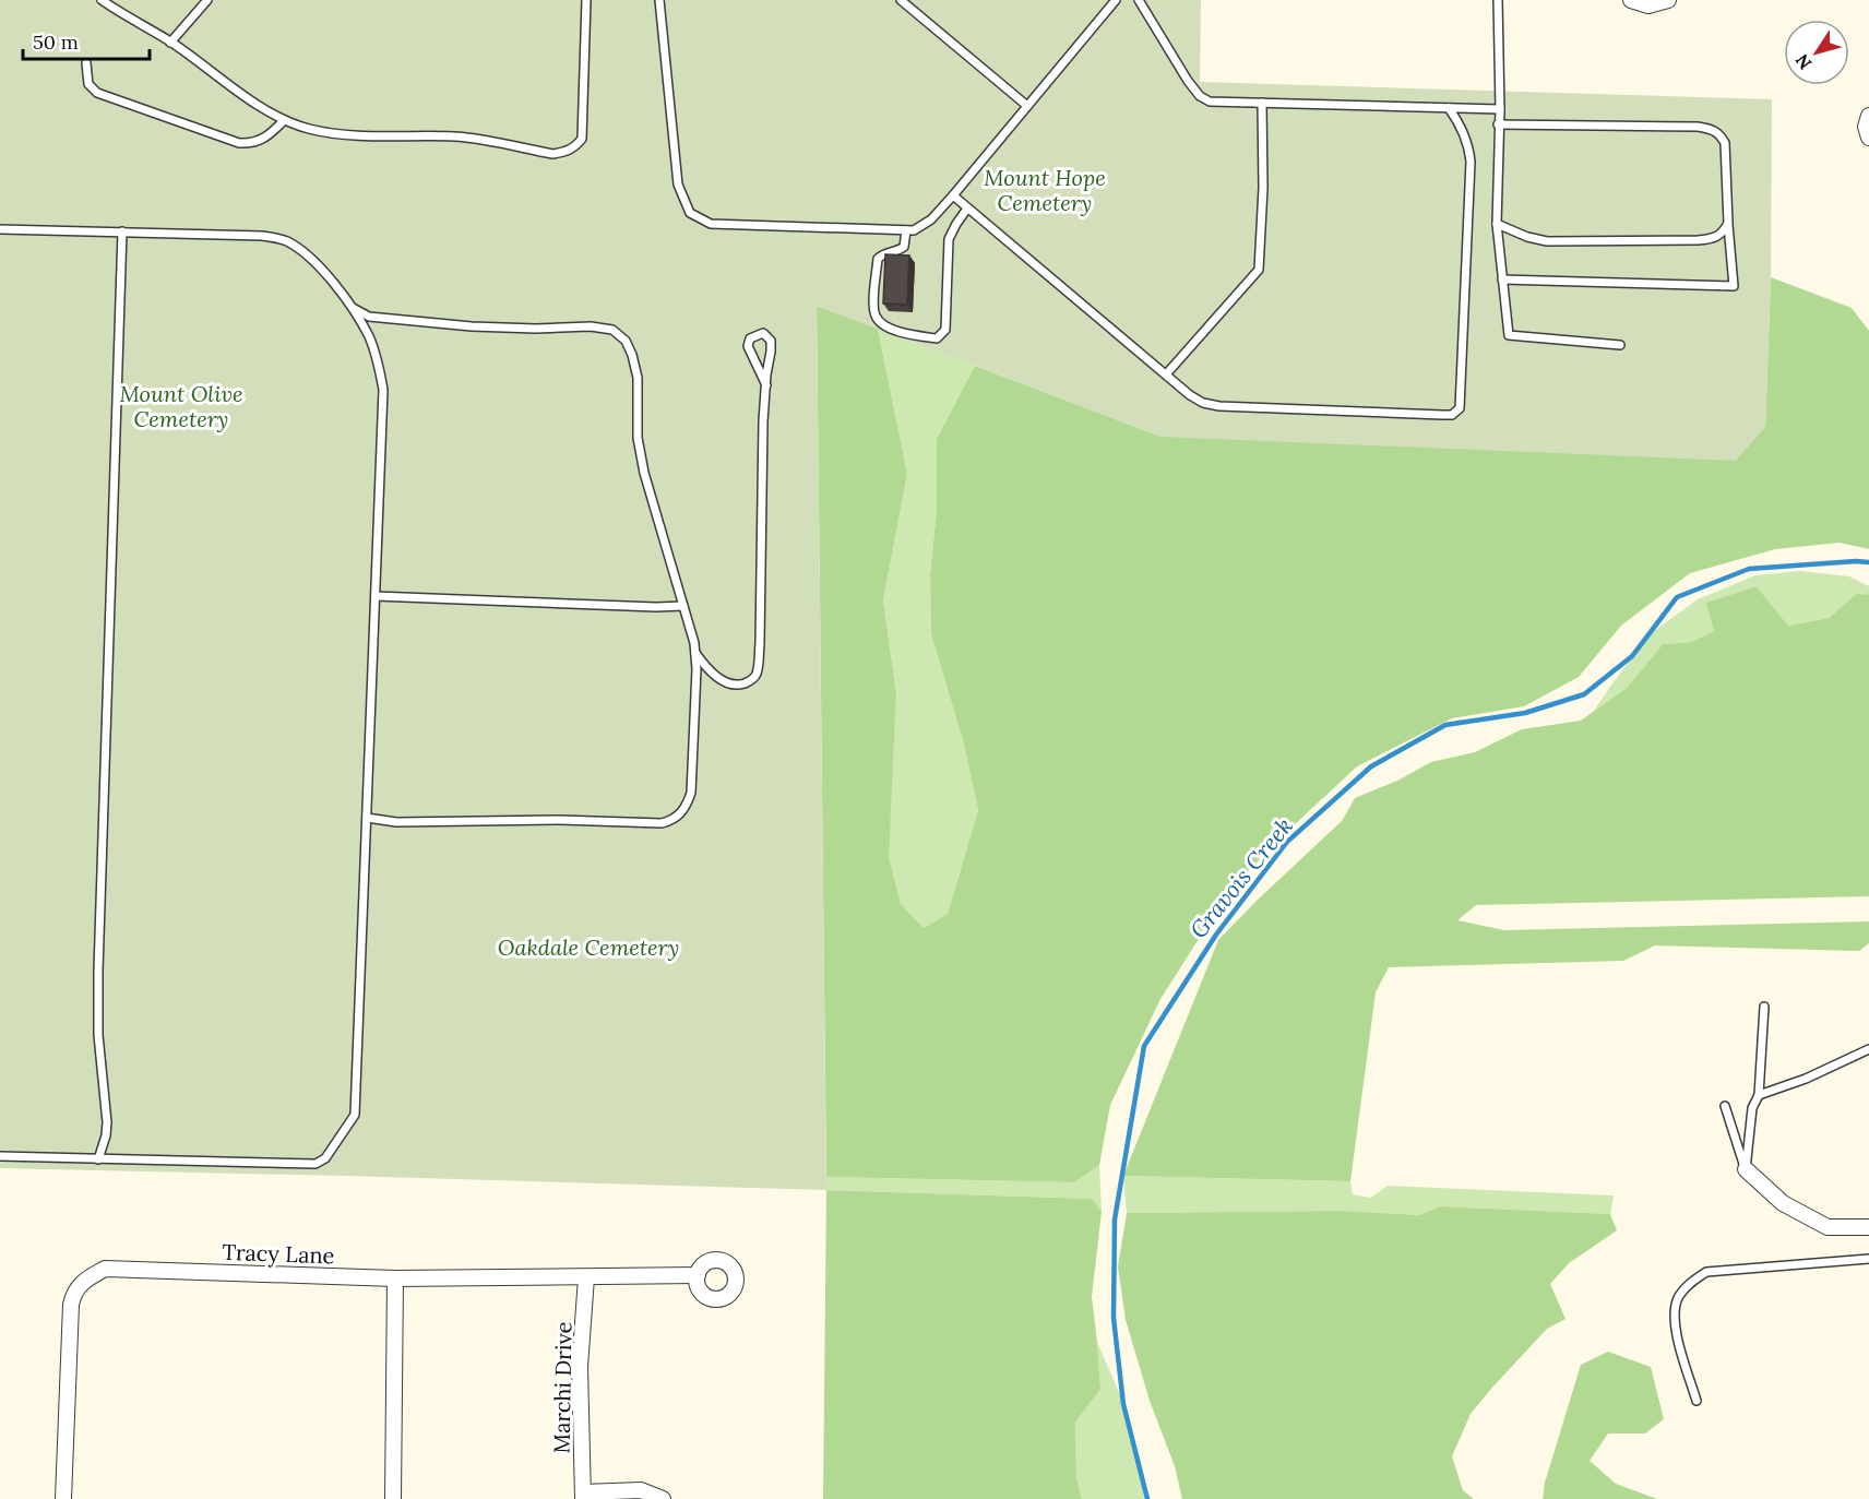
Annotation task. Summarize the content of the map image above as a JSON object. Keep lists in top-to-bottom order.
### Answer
{
  "streets": {
    "street": ["Tracy Lane", "Marchi Drive"]
  },
  "crossings": [
    ["Tracy Lane", "Marchi Drive"]
  ],
  "water": ["Gravois Creek"],
  "parks": ["Mount Hope Cemetery", "Mount Olive Cemetery", "Oakdale Cemetery"],
  "scale_bar": "50 m",
  "north": "bottom left"
}
